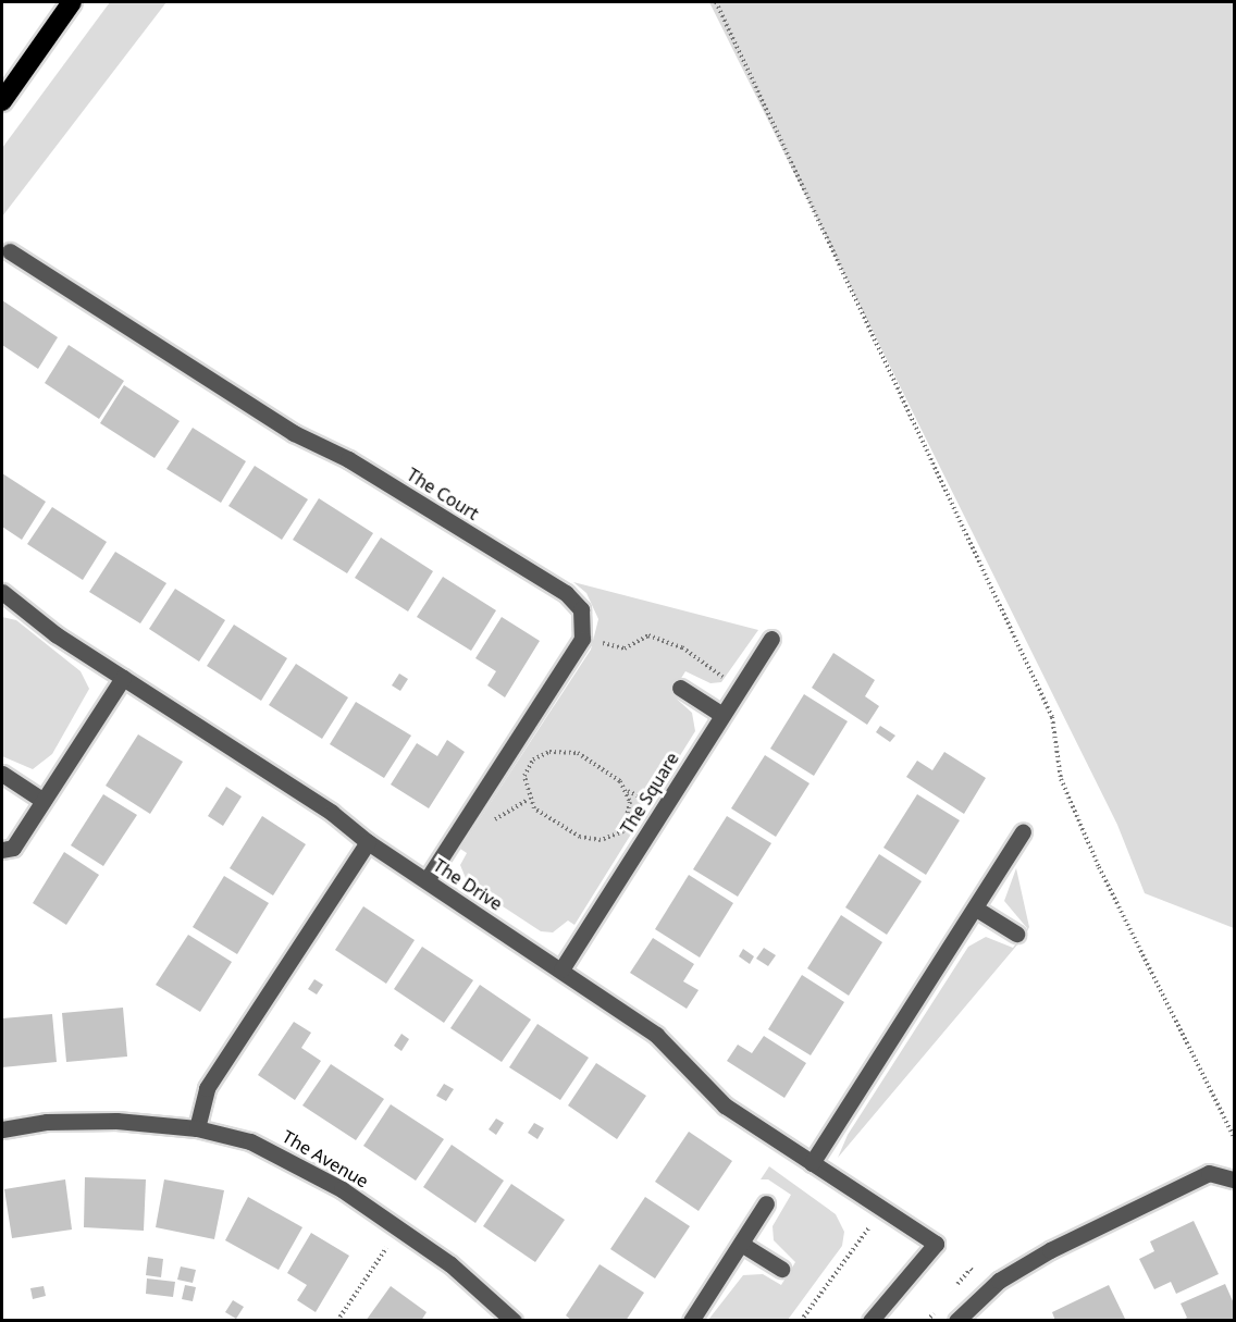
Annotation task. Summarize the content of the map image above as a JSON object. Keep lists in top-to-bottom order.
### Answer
{
  "streets": {
    "street": [
      "The Court",
      "The Square",
      "The Drive",
      "The Avenue"
    ]
  },
  "crossings": [
    ["The Square", "The Drive"]
  ]
}
